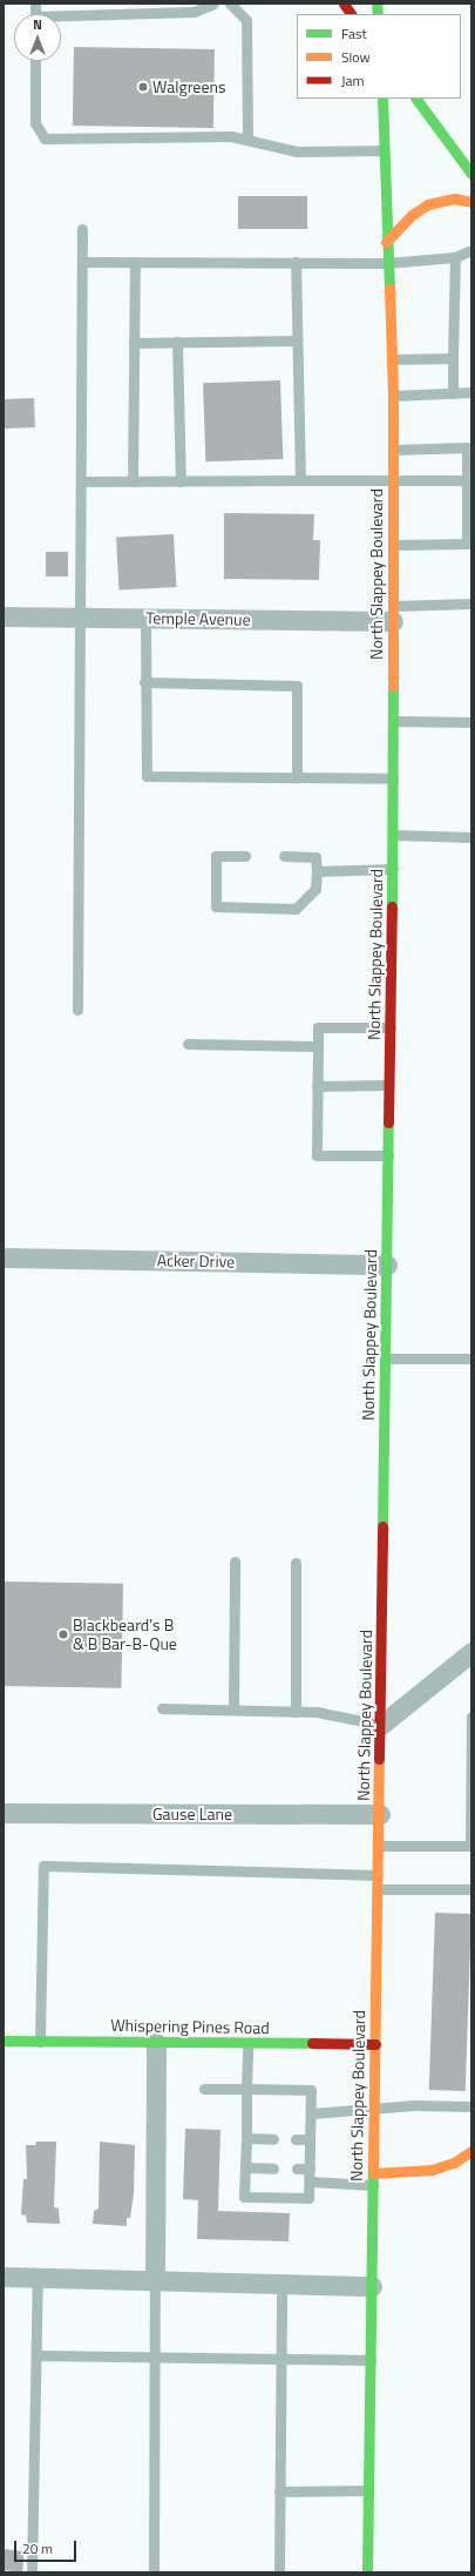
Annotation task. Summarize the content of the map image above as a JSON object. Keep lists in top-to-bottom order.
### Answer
{
  "streets": {
    "main road": ["North Slappey Boulevard", "Whispering Pines Road"],
    "street": ["Temple Avenue", "Acker Drive", "Gause Lane"]
  },
  "crossings": [
    ["North Slappey Boulevard", "Temple Avenue"],
    ["North Slappey Boulevard", "Acker Drive"],
    ["North Slappey Boulevard", "Gause Lane"],
    ["North Slappey Boulevard", "Whispering Pines Road"]
  ],
  "places": ["Walgreens", "Blackbeard's B & B Bar-B-Que"],
  "legend": ["Fast", "Slow", "Jam"],
  "scale_bar": "20 m",
  "north": "top"
}
